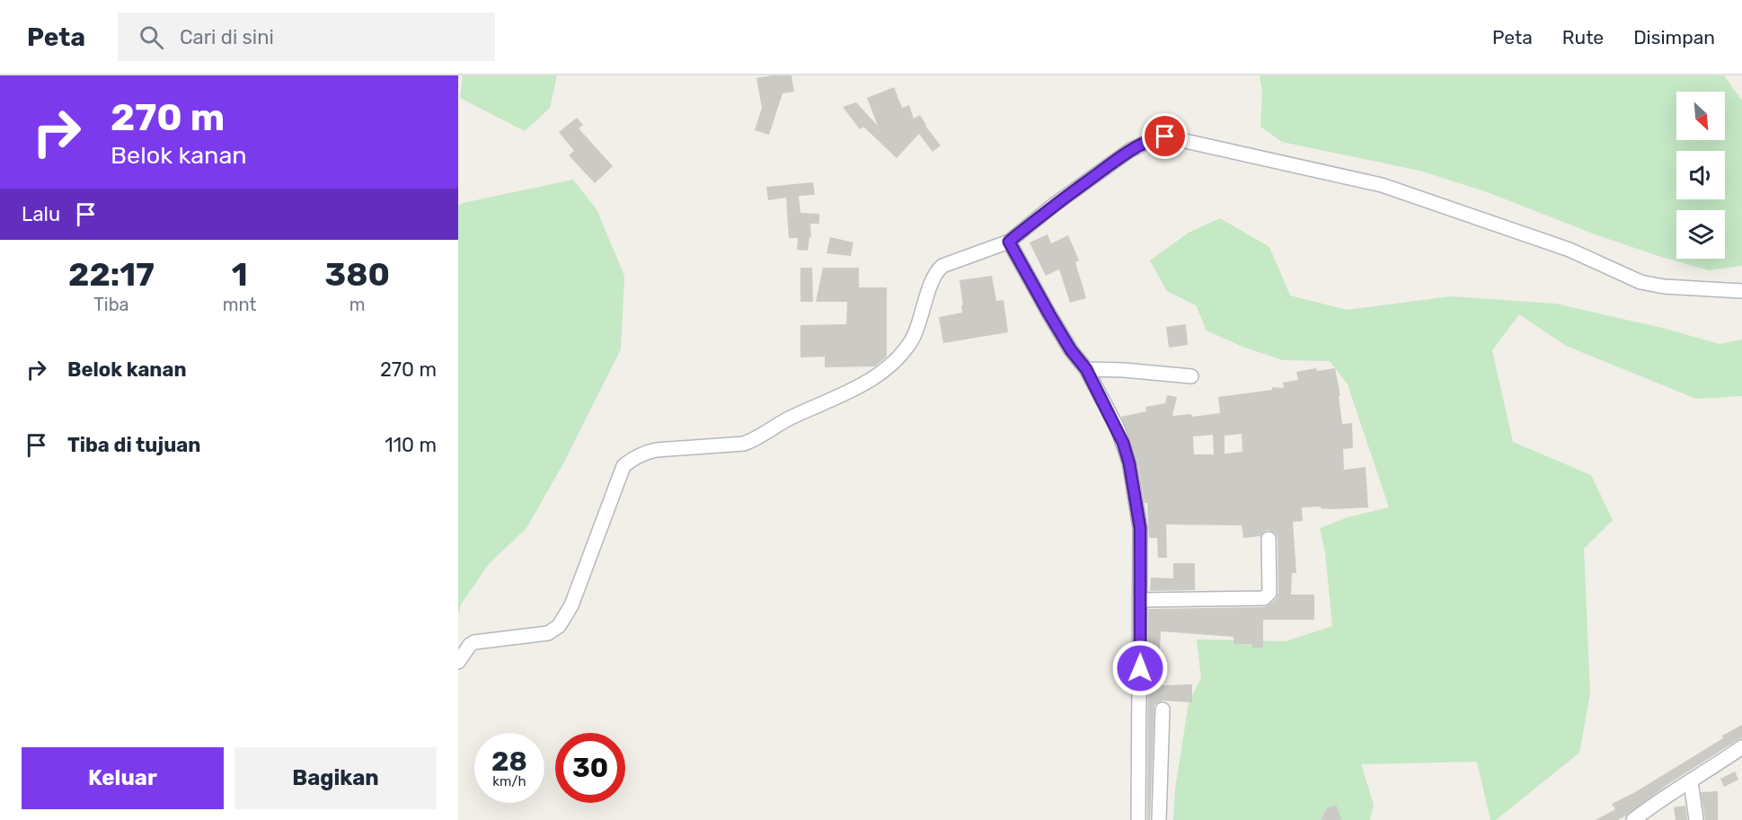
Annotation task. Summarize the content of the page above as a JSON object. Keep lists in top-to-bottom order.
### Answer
{
  "north": "bottom right",
  "page": {
    "header": "Peta",
    "search": "Cari di sini",
    "nav": ["Peta", "Rute", "Disimpan"],
    "turn": ["270 m", "Belok kanan"],
    "then": "Lalu",
    "eta": [
      "22:17",
      "Tiba",
      "1",
      "mnt",
      "380",
      "m"
    ],
    "list": [
      {
        "name": "Belok kanan",
        "value": "270 m"
      },
      {
        "name": "Tiba di tujuan",
        "value": "110 m"
      }
    ],
    "speed": "28 km/h",
    "limit": "30",
    "buttons": ["Keluar", "Bagikan"]
  }
}
